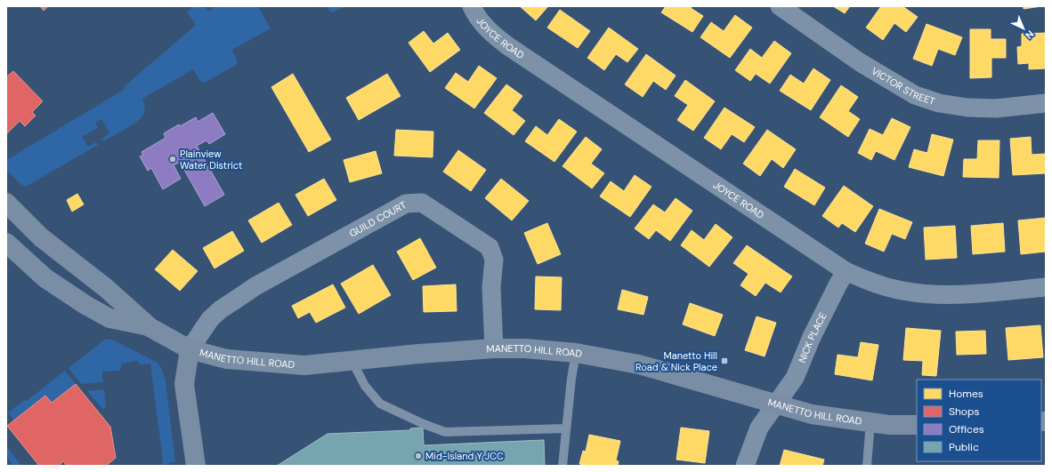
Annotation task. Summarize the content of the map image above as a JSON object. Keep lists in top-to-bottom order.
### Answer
{
  "streets": {
    "main road": ["MANETTO HILL ROAD"],
    "street": [
      "JOYCE ROAD",
      "VICTOR STREET",
      "GUILD COURT",
      "NICK PLACE"
    ]
  },
  "crossings": [
    ["JOYCE ROAD", "NICK PLACE"],
    ["GUILD COURT", "MANETTO HILL ROAD"],
    ["NICK PLACE", "MANETTO HILL ROAD"]
  ],
  "places": {
    "other": ["Plainview Water District", "Mid-Island Y JCC"],
    "transit": ["Manetto Hill Road & Nick Place"]
  },
  "legend": [
    "Homes",
    "Shops",
    "Offices",
    "Public"
  ],
  "north": "bottom right"
}
